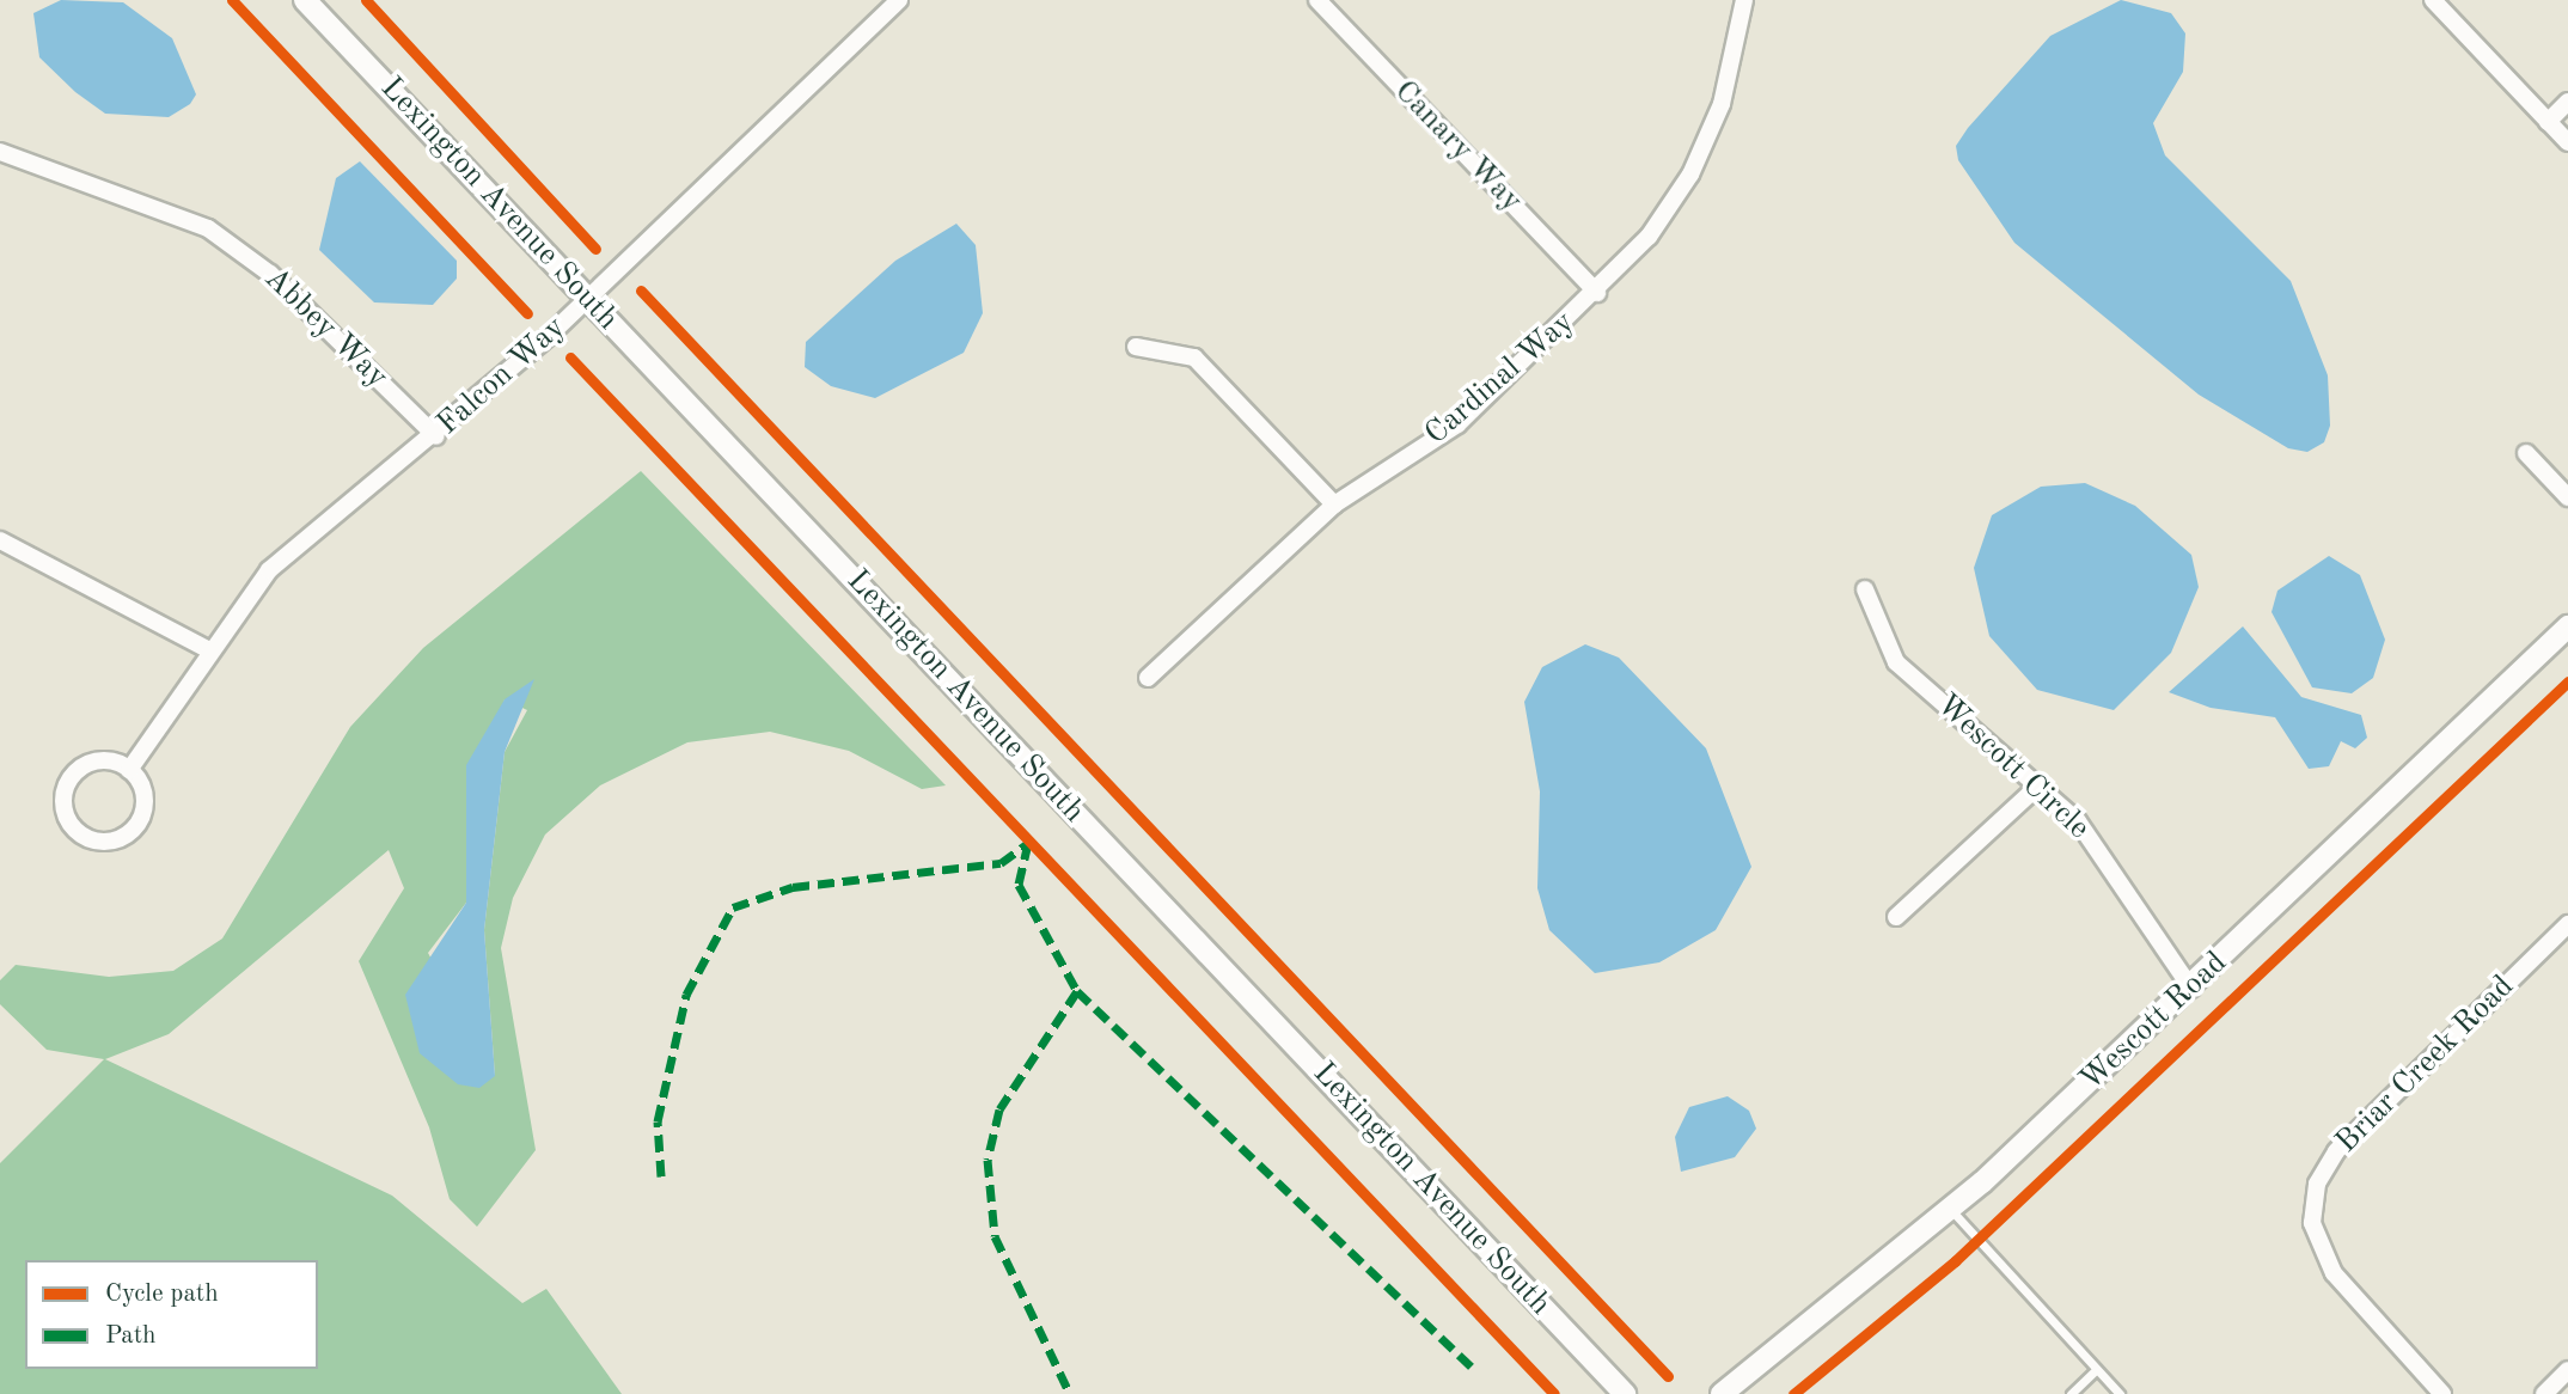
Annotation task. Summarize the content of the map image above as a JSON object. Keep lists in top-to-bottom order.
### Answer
{
  "streets": {
    "street": [
      "Canary Way",
      "Lexington Avenue South",
      "Abbey Way",
      "Falcon Way",
      "Cardinal Way",
      "Wescott Circle",
      "Wescott Road",
      "Briar Creek Road"
    ]
  },
  "crossings": [
    ["Canary Way", "Cardinal Way"],
    ["Lexington Avenue South", "Falcon Way"],
    ["Abbey Way", "Falcon Way"],
    ["Wescott Circle", "Wescott Road"]
  ],
  "legend": ["Cycle path", "Path"]
}
